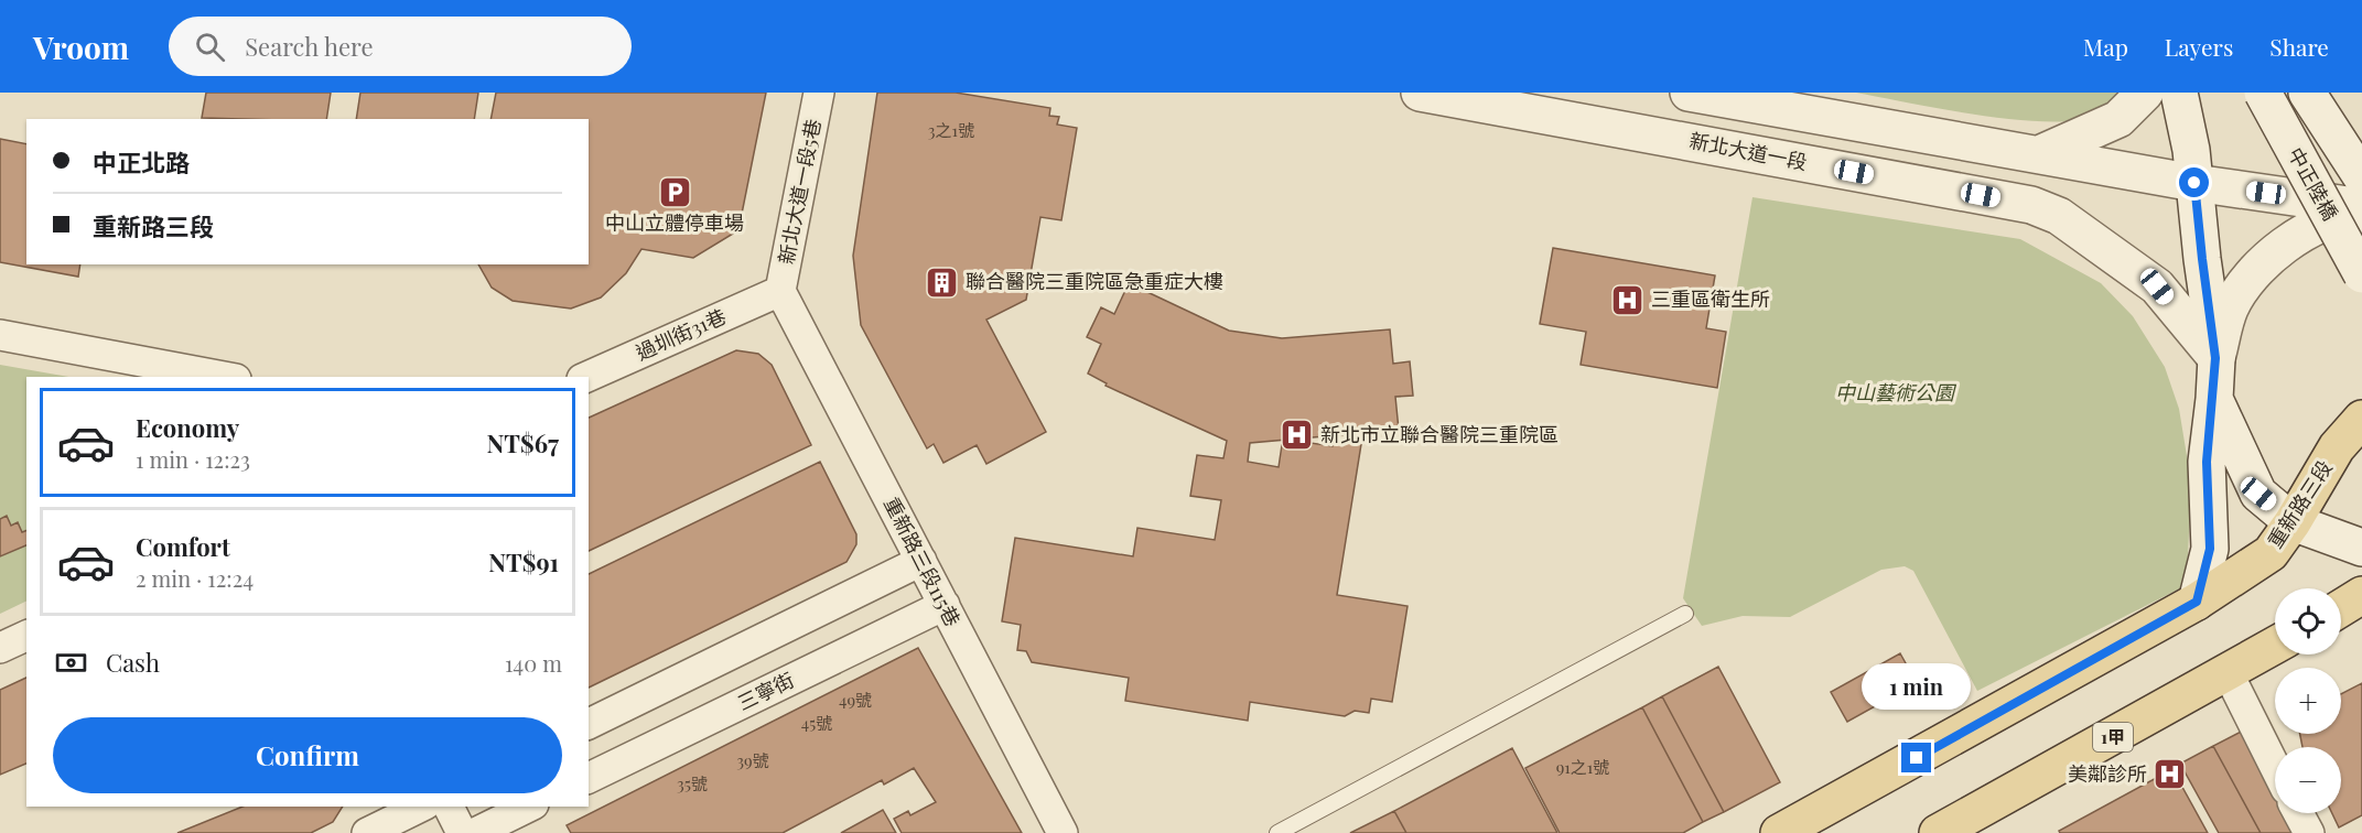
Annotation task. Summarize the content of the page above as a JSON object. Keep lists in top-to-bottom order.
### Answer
{
  "streets": {
    "main road": ["重新路三段", "1甲"],
    "street": [
      "新北大道一段",
      "中正陸橋",
      "新北大道一段5巷",
      "過圳街31巷",
      "重新路三段115巷",
      "三寧街"
    ]
  },
  "crossings": [
    ["新北大道一段5巷", "過圳街31巷"],
    ["新北大道一段5巷", "重新路三段115巷"],
    ["過圳街31巷", "重新路三段115巷"],
    ["重新路三段115巷", "三寧街"]
  ],
  "parks": ["中山藝術公園"],
  "places": {
    "parking": ["中山立體停車場"],
    "building": ["聯合醫院三重院區急重症大樓"],
    "hospital": ["三重區衛生所", "新北市立聯合醫院三重院區", "美鄰診所"]
  },
  "house_numbers": [
    "3之1號",
    "49號",
    "45號",
    "39號",
    "91之1號",
    "35號"
  ],
  "page": {
    "header": "Vroom",
    "search": "Search here",
    "nav": ["Map", "Layers", "Share"],
    "banner": ["中正北路", "重新路三段"],
    "list": [
      {
        "name": "Economy",
        "note": "1 min · 12:23",
        "value": "NT$67"
      },
      {
        "name": "Comfort",
        "note": "2 min · 12:24",
        "value": "NT$91"
      }
    ],
    "map_buttons": ["+", "−"],
    "pay": ["Cash", "140 m"],
    "bubble": "1 min",
    "buttons": "Confirm"
  }
}
